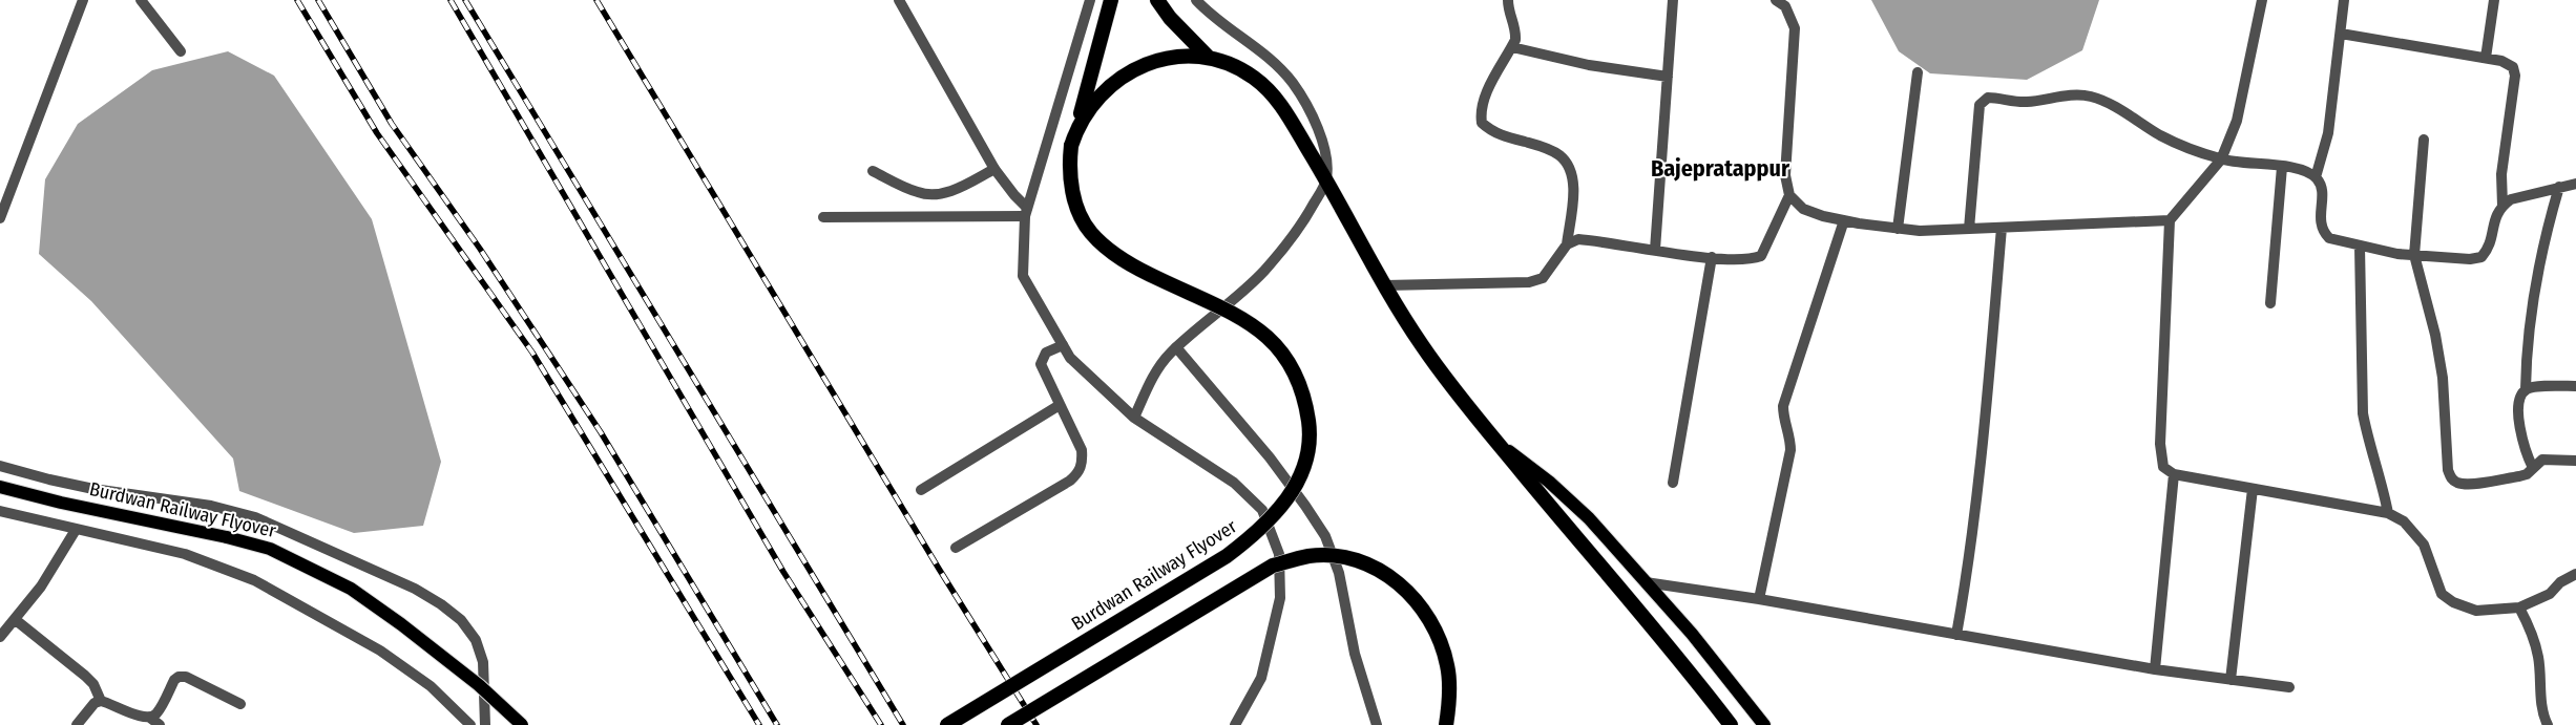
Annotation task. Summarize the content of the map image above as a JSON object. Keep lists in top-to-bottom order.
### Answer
{
  "streets": {
    "highway": ["Burdwan Railway Flyover"]
  },
  "districts": ["Bajepratappur"]
}
